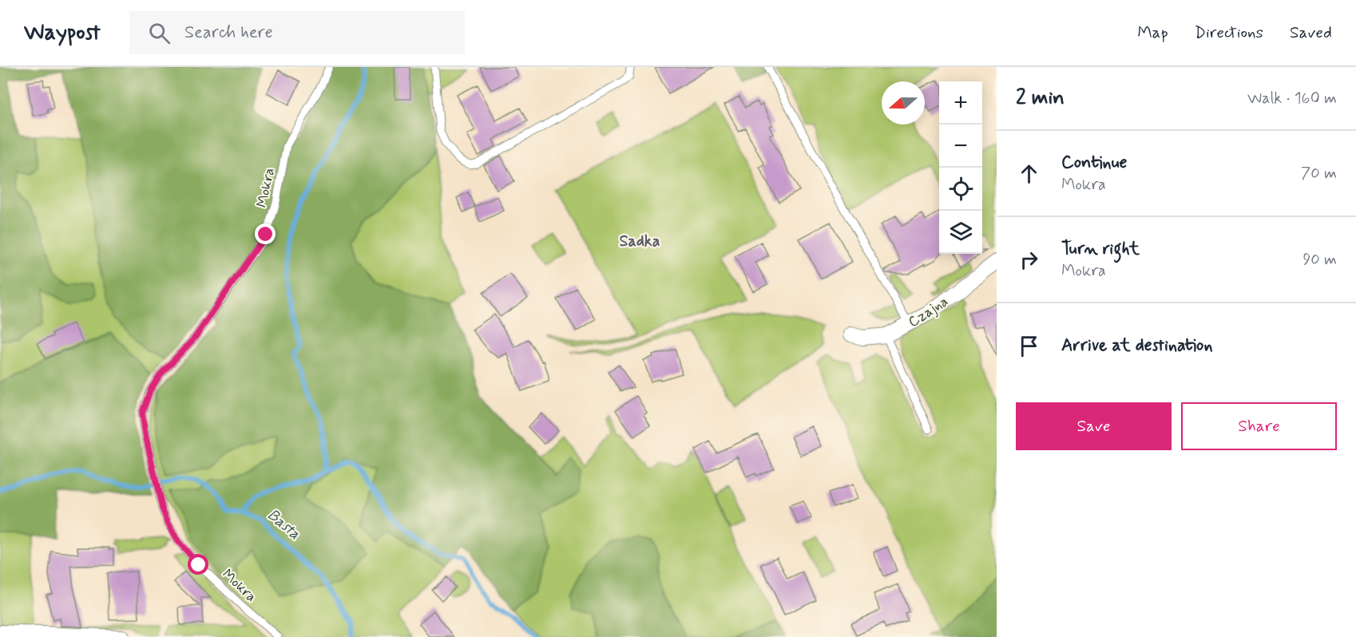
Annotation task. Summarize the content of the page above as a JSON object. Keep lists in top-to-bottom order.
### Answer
{
  "streets": {
    "street": ["Czajna"],
    "lane": ["Mokra"]
  },
  "districts": ["Sadka"],
  "water": ["Basta"],
  "north": "left",
  "page": {
    "header": "Waypost",
    "search": "Search here",
    "nav": ["Map", "Directions", "Saved"],
    "heading": ["2 min", "Walk · 160 m"],
    "map_buttons": ["+", "−"],
    "list": [
      ["Continue", "Mokra", "70 m"],
      ["Turn right", "Mokra", "90 m"],
      "Arrive at destination"
    ],
    "buttons": ["Save", "Share"]
  }
}
